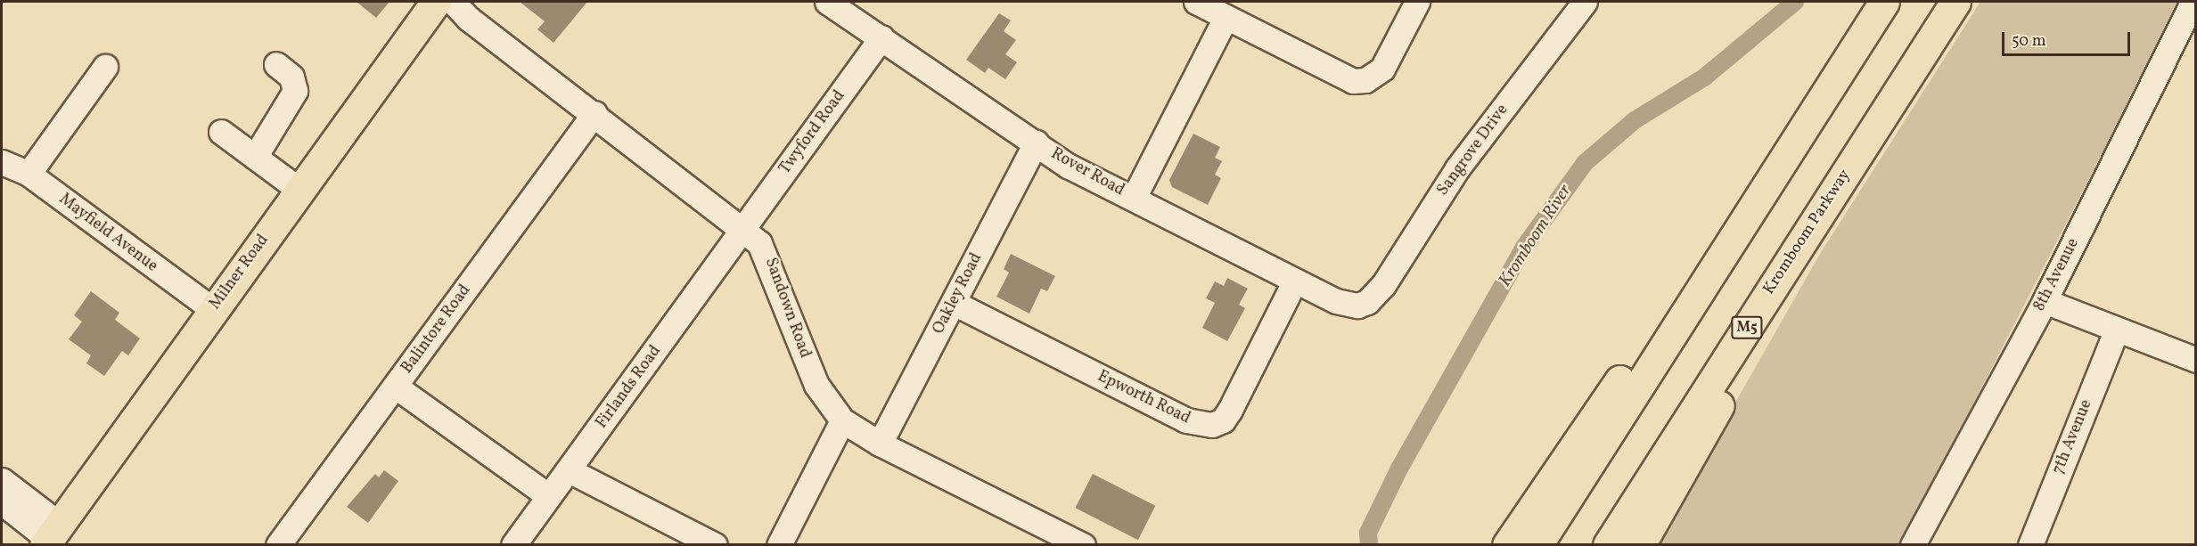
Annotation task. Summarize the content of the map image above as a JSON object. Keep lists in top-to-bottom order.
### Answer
{
  "streets": {
    "main road": ["Kromboom Parkway", "Milner Road", "M5"],
    "street": [
      "Twyford Road",
      "Sangrove Drive",
      "Rover Road",
      "Mayfield Avenue",
      "8th Avenue",
      "Oakley Road",
      "Sandown Road",
      "Balintore Road",
      "Firlands Road",
      "Epworth Road",
      "7th Avenue"
    ]
  },
  "crossings": [
    ["Twyford Road", "Rover Road"],
    ["Twyford Road", "Sandown Road"],
    ["Twyford Road", "Firlands Road"],
    ["Sangrove Drive", "Rover Road"],
    ["Rover Road", "Oakley Road"],
    ["Rover Road", "Epworth Road"],
    ["Mayfield Avenue", "Milner Road"],
    ["Oakley Road", "Sandown Road"],
    ["Oakley Road", "Epworth Road"],
    ["Sandown Road", "Balintore Road"],
    ["Sandown Road", "Firlands Road"]
  ],
  "water": ["Kromboom River"],
  "scale_bar": "50 m"
}
